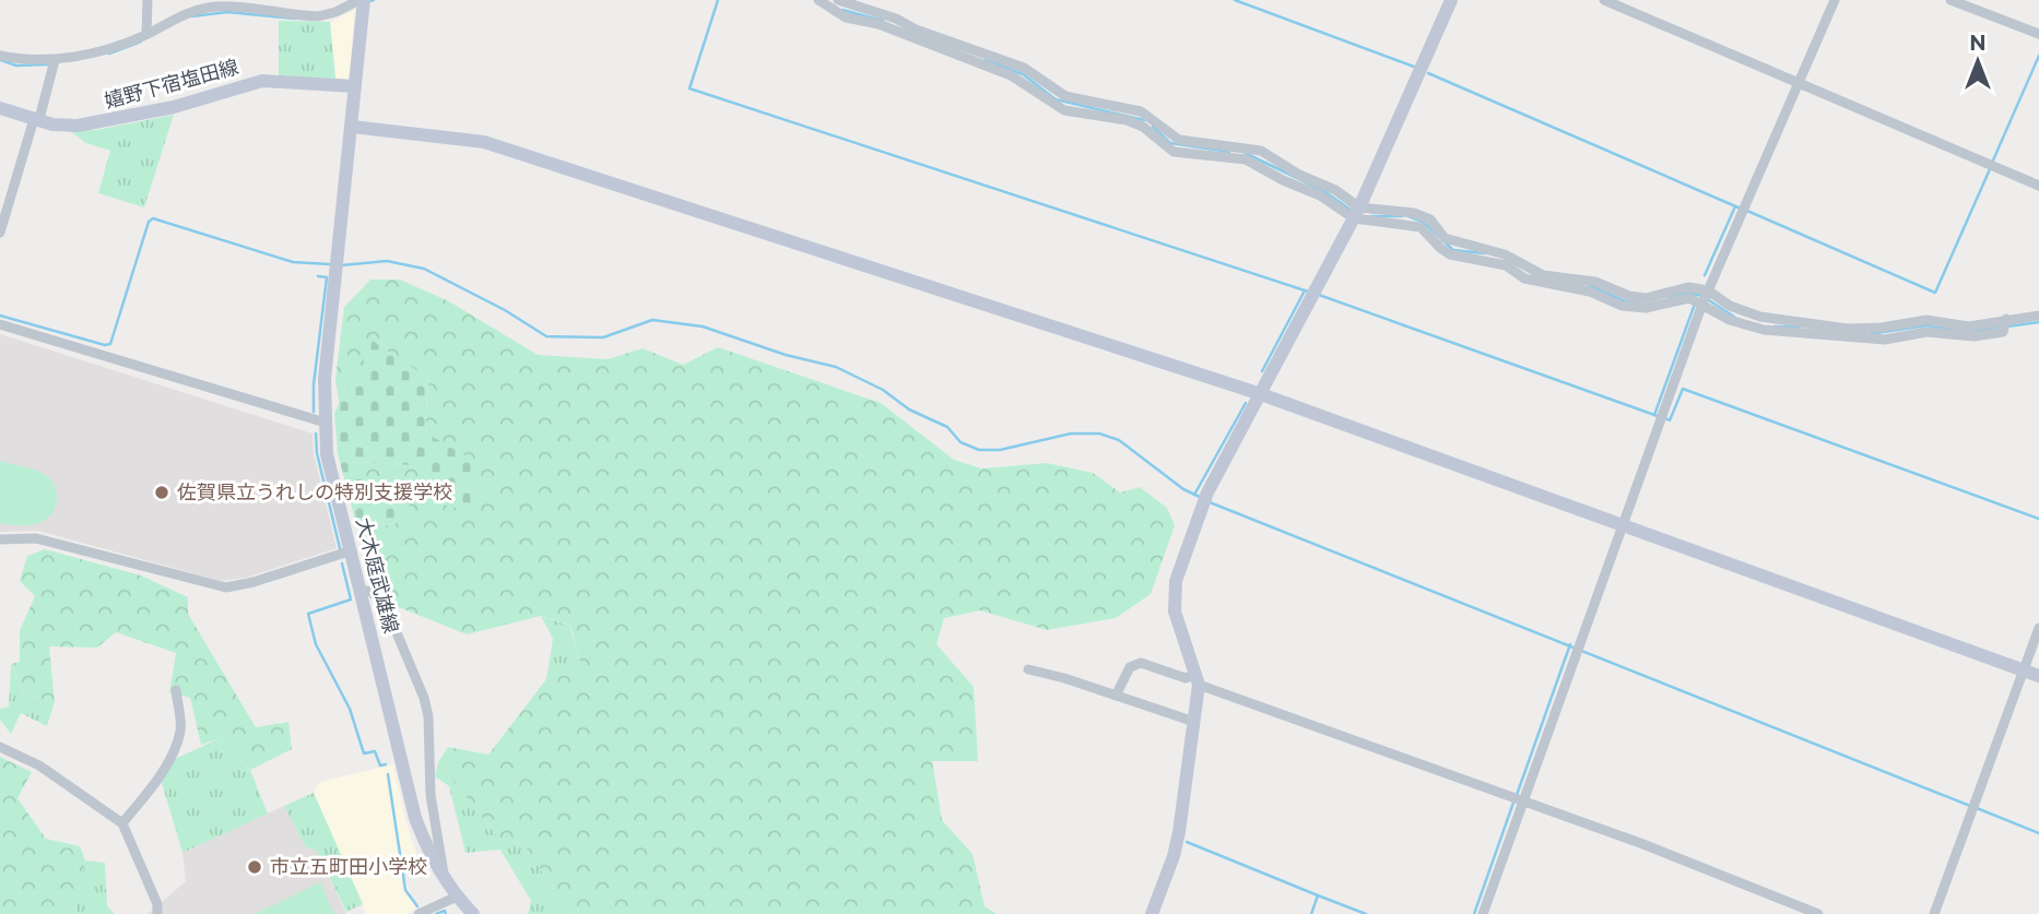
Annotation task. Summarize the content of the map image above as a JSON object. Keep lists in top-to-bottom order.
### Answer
{
  "streets": {
    "street": ["嬉野下宿塩田線", "大木庭武雄線"]
  },
  "crossings": [
    ["嬉野下宿塩田線", "大木庭武雄線"]
  ],
  "places": ["佐賀県立うれしの特別支援学校", "市立五町田小学校"],
  "north": "top"
}
